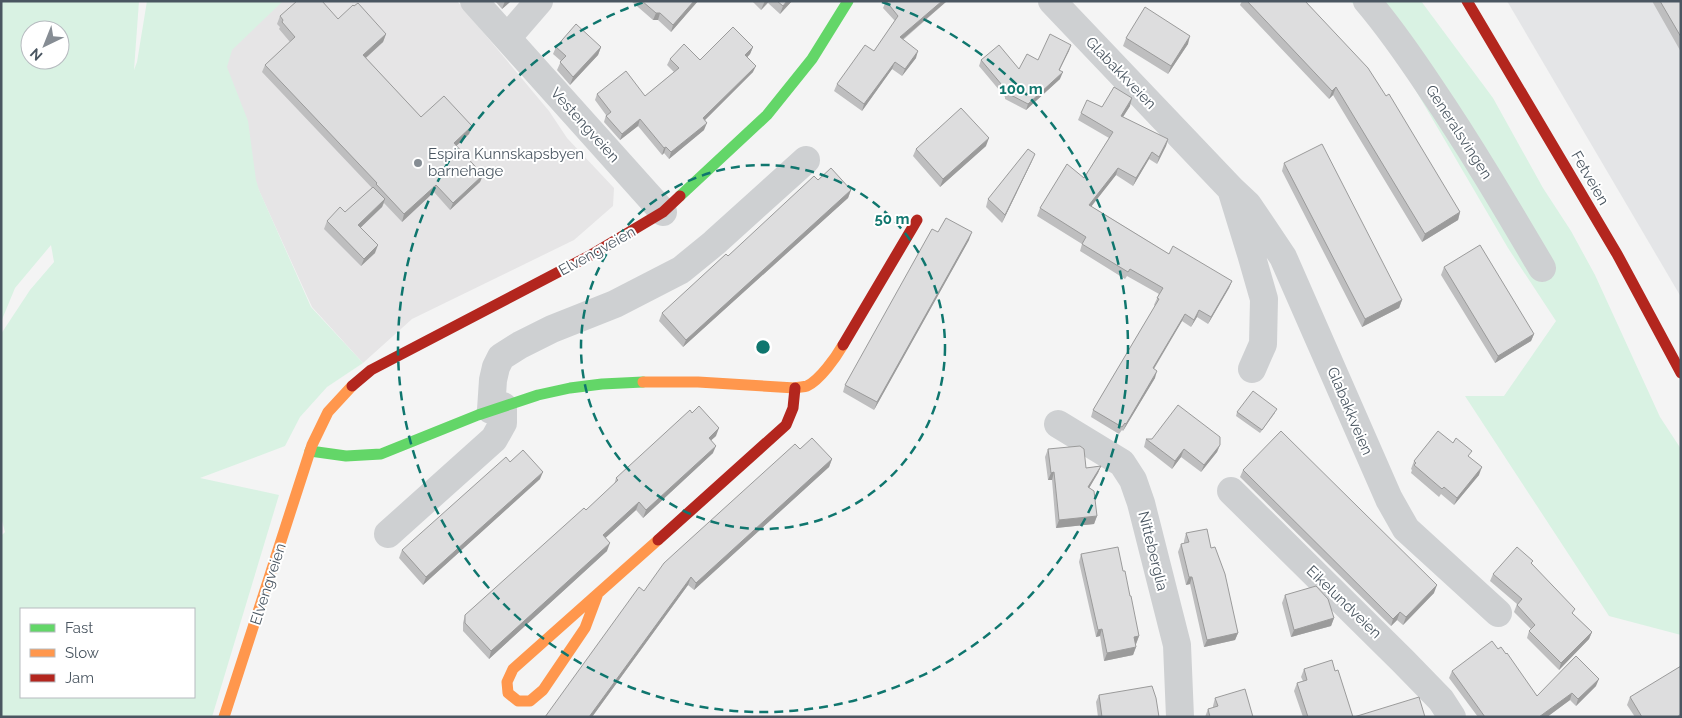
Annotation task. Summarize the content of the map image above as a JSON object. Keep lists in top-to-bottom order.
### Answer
{
  "streets": {
    "main road": ["Fetveien", "Elvengveien"],
    "street": [
      "Glabakkveien",
      "Vestengveien",
      "Generalsvingen",
      "Nitteberglia",
      "Eikelundveien"
    ]
  },
  "crossings": [
    ["Vestengveien", "Elvengveien"]
  ],
  "places": ["Espira Kunnskapsbyen barnehage"],
  "legend": ["Fast", "Slow", "Jam"],
  "north": "bottom left",
  "rings": ["100 m", "50 m"]
}
